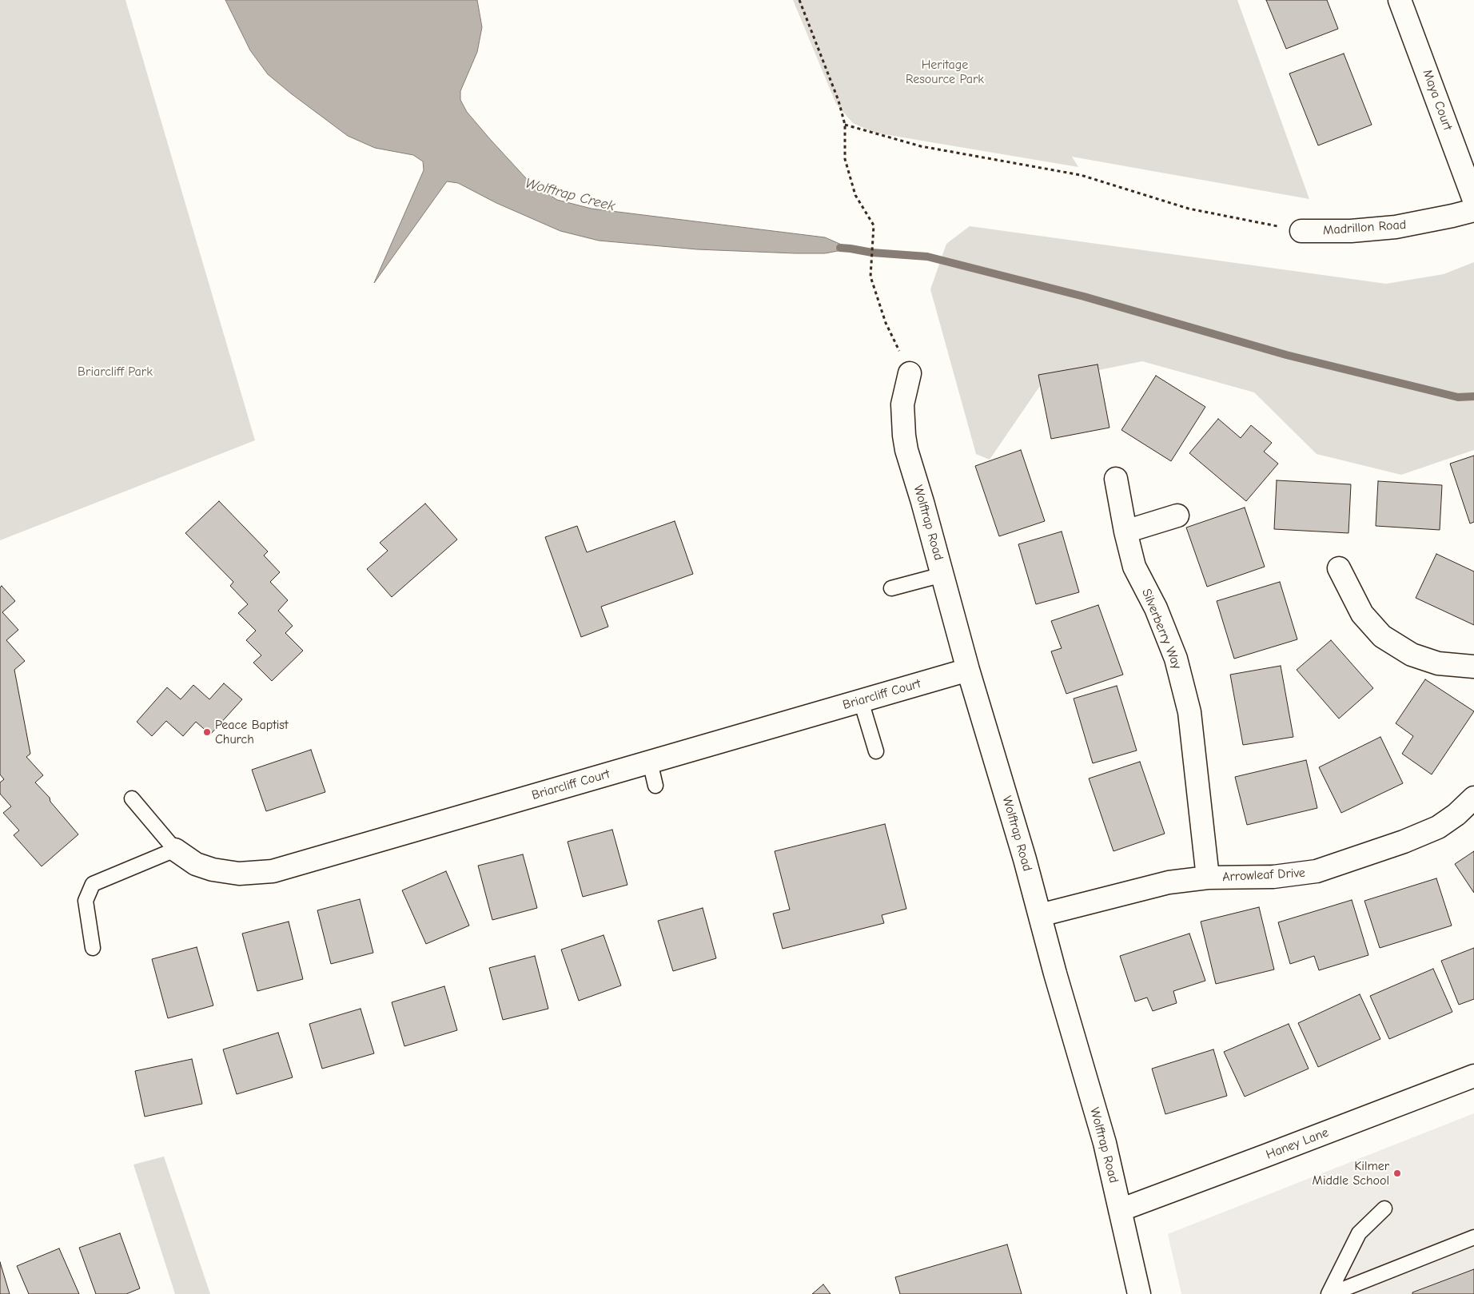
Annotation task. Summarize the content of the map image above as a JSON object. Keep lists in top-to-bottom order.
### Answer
{
  "streets": {
    "street": [
      "Maya Court",
      "Madrillon Road",
      "Wolftrap Road",
      "Silverberry Way",
      "Briarcliff Court",
      "Arrowleaf Drive",
      "Haney Lane"
    ]
  },
  "crossings": [
    ["Wolftrap Road", "Briarcliff Court"],
    ["Wolftrap Road", "Arrowleaf Drive"],
    ["Wolftrap Road", "Haney Lane"],
    ["Silverberry Way", "Arrowleaf Drive"]
  ],
  "water": ["Wolftrap Creek"],
  "parks": ["Heritage Resource Park", "Briarcliff Park"],
  "places": ["Peace Baptist Church", "Kilmer Middle School"]
}
